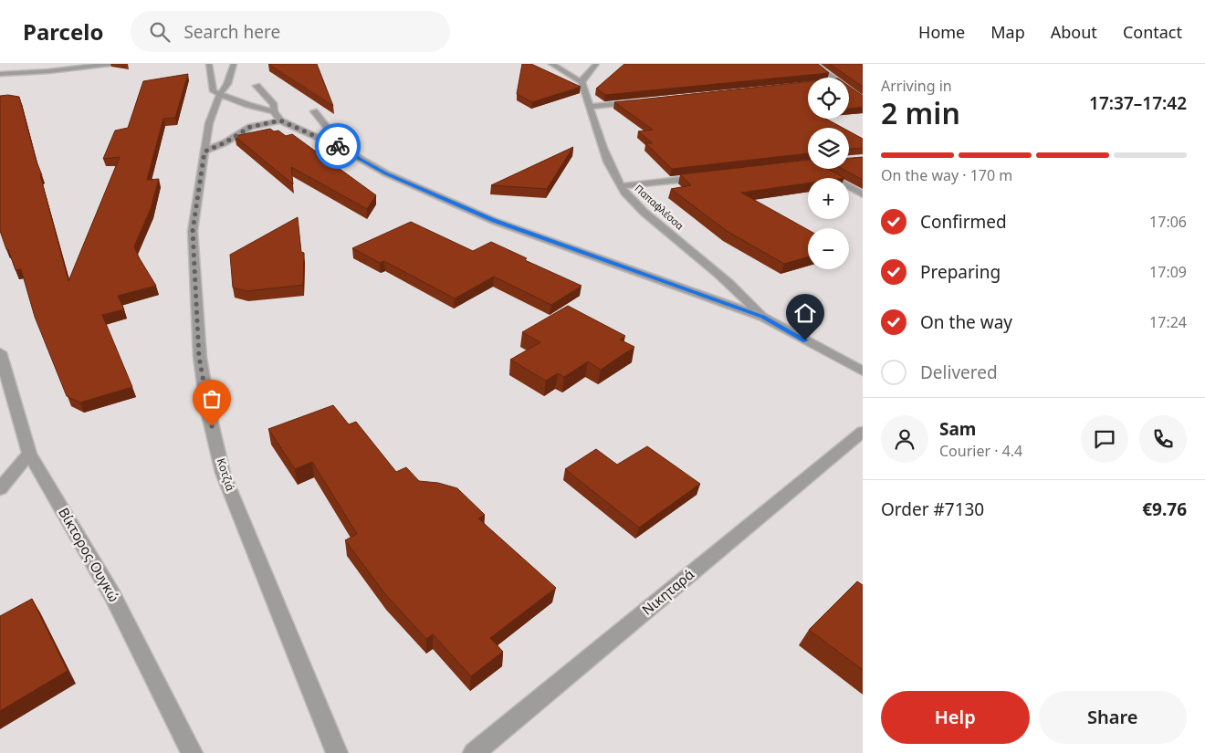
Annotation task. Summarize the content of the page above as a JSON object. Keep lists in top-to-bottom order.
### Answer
{
  "streets": {
    "street": [
      "Παπαφλέσσα",
      "Κοτζιά",
      "Βίκτορος Ουγκώ",
      "Νικηταρά"
    ]
  },
  "page": {
    "header": "Parcelo",
    "search": "Search here",
    "nav": [
      "Home",
      "Map",
      "About",
      "Contact"
    ],
    "heading": ["2 min", "Arriving in", "17:37–17:42"],
    "panel": [
      "Sam",
      "Courier · 4.4",
      "Order #7130",
      "€9.76"
    ],
    "map_buttons": ["+", "−"],
    "bar": "On the way · 170 m",
    "list": [
      ["Confirmed", "17:06"],
      ["Preparing", "17:09"],
      ["On the way", "17:24"],
      "Delivered"
    ],
    "buttons": ["Help", "Share"]
  }
}
